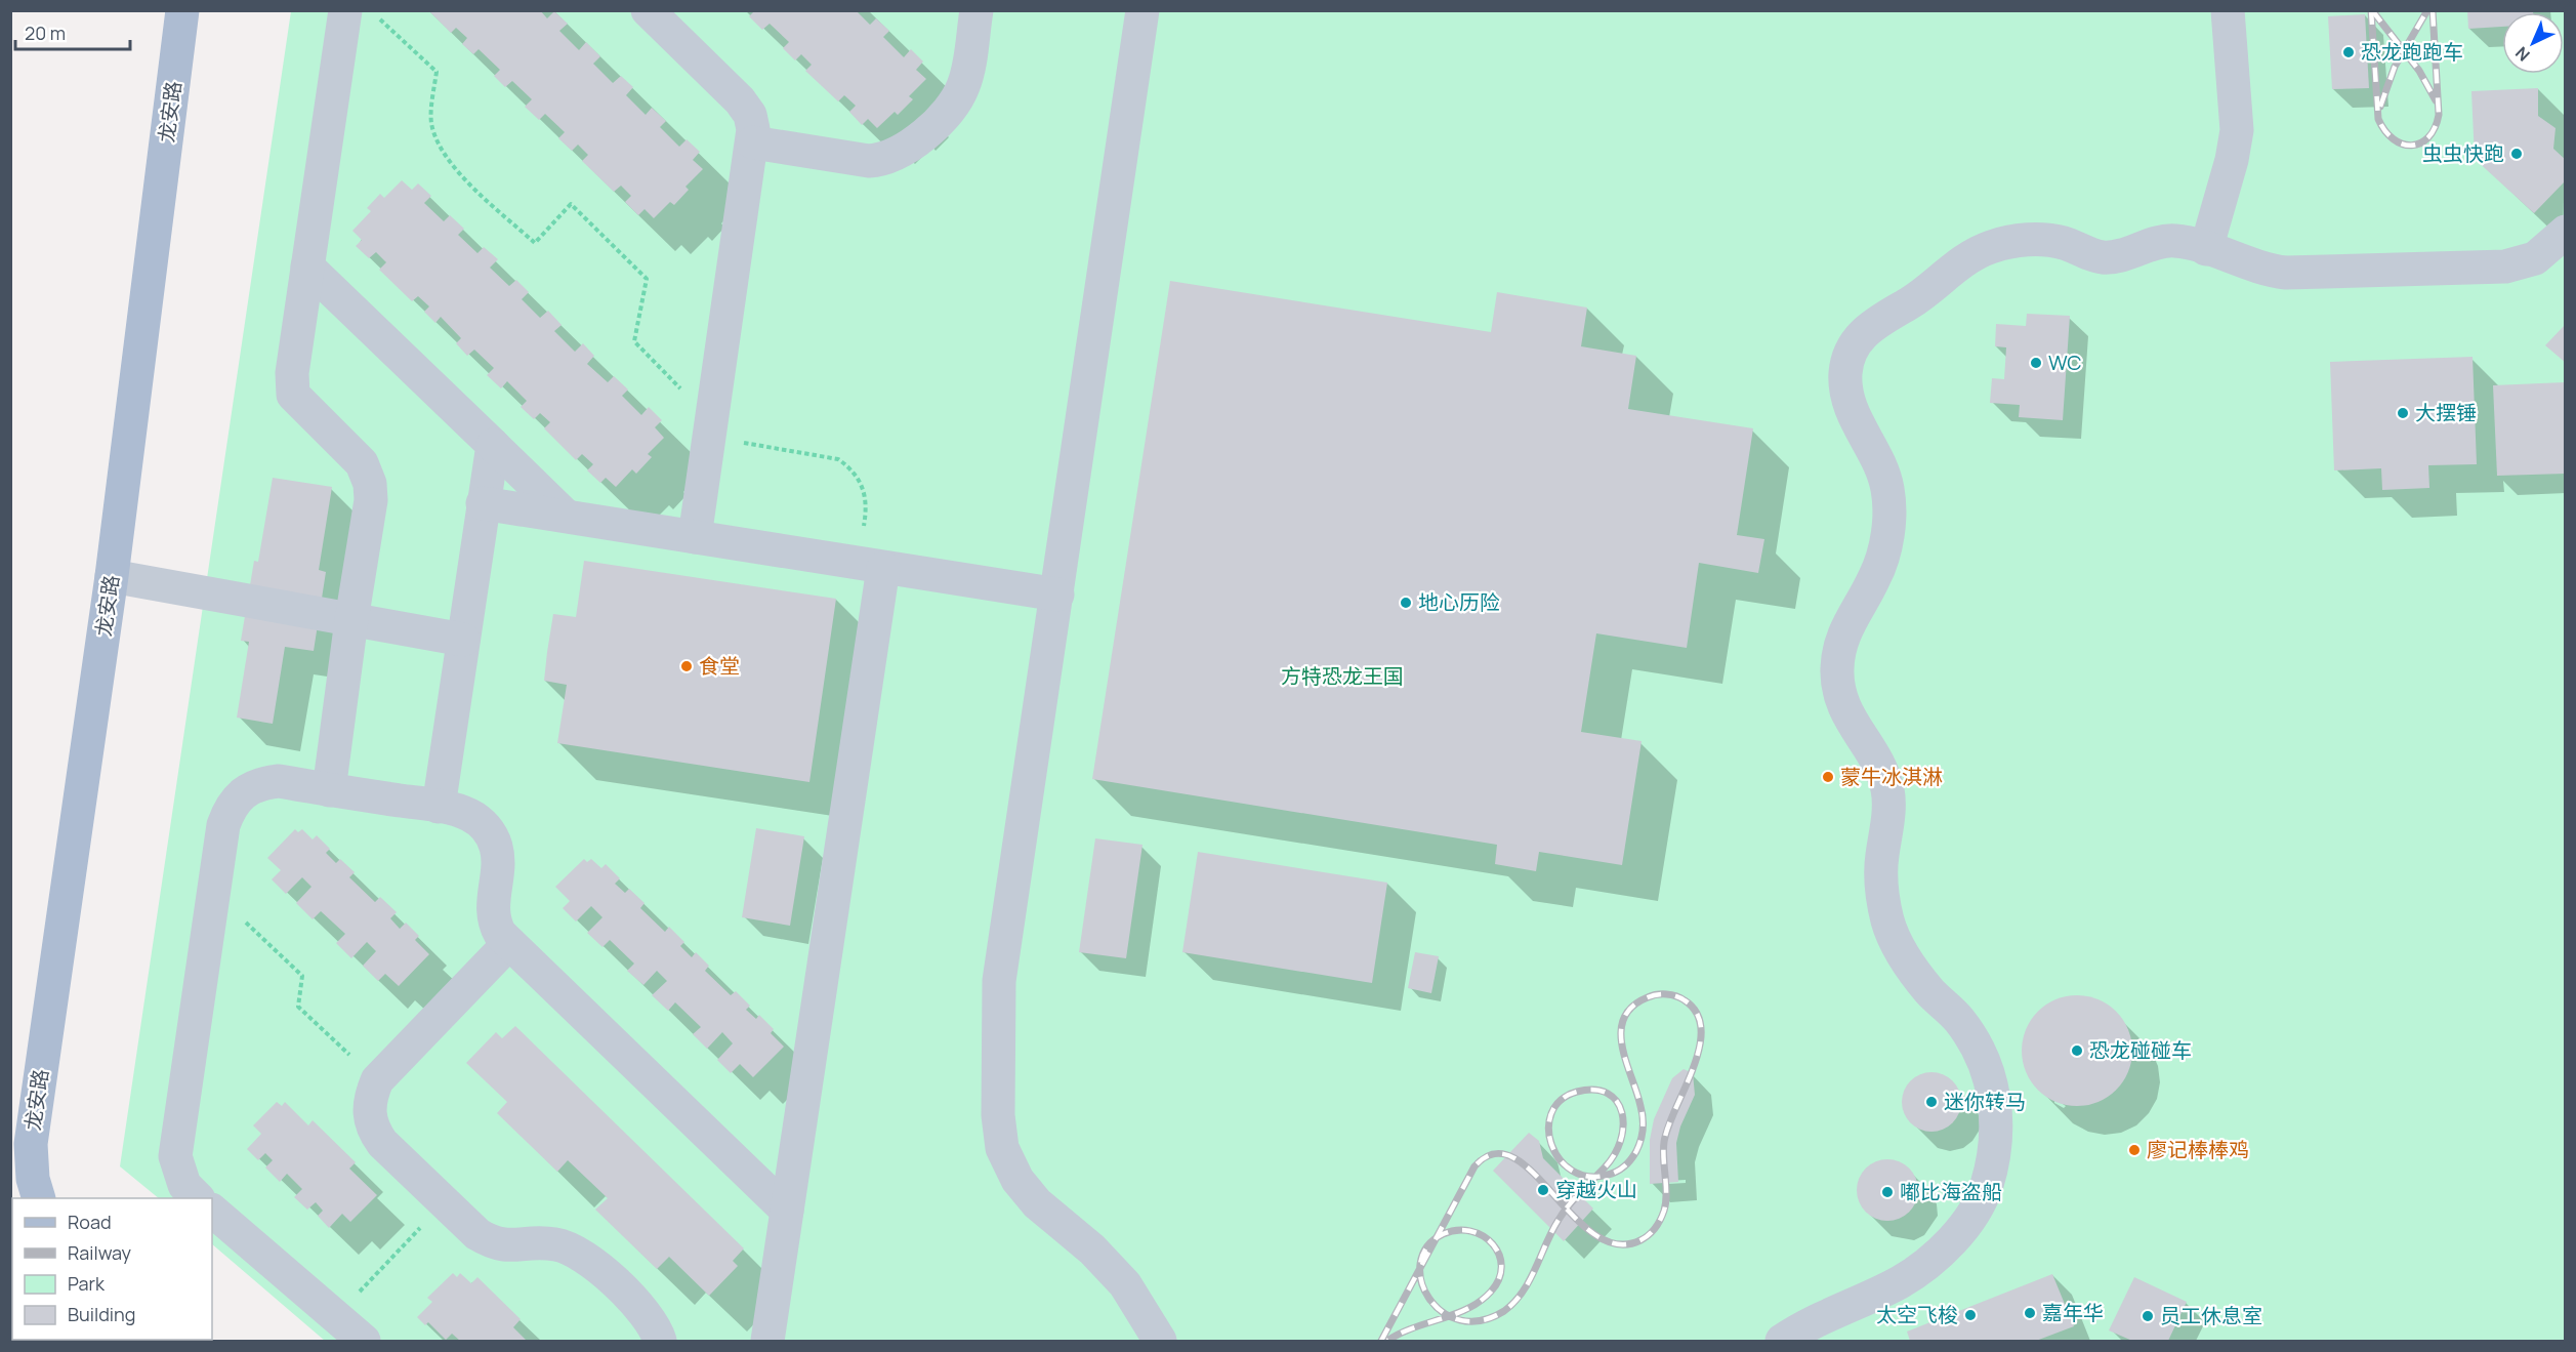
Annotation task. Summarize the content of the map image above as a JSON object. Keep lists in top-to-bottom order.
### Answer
{
  "streets": {
    "main road": ["龙安路"]
  },
  "parks": ["方特恐龙王国"],
  "places": [
    "恐龙跑跑车",
    "虫虫快跑",
    "WC",
    "大摆锤",
    "地心历险",
    "食堂",
    "蒙牛冰淇淋",
    "恐龙碰碰车",
    "迷你转马",
    "廖记棒棒鸡",
    "穿越火山",
    "嘟比海盗船",
    "嘉年华",
    "太空飞梭",
    "员工休息室"
  ],
  "legend": [
    "Road",
    "Railway",
    "Park",
    "Building"
  ],
  "scale_bar": "20 m",
  "north": "bottom left"
}
